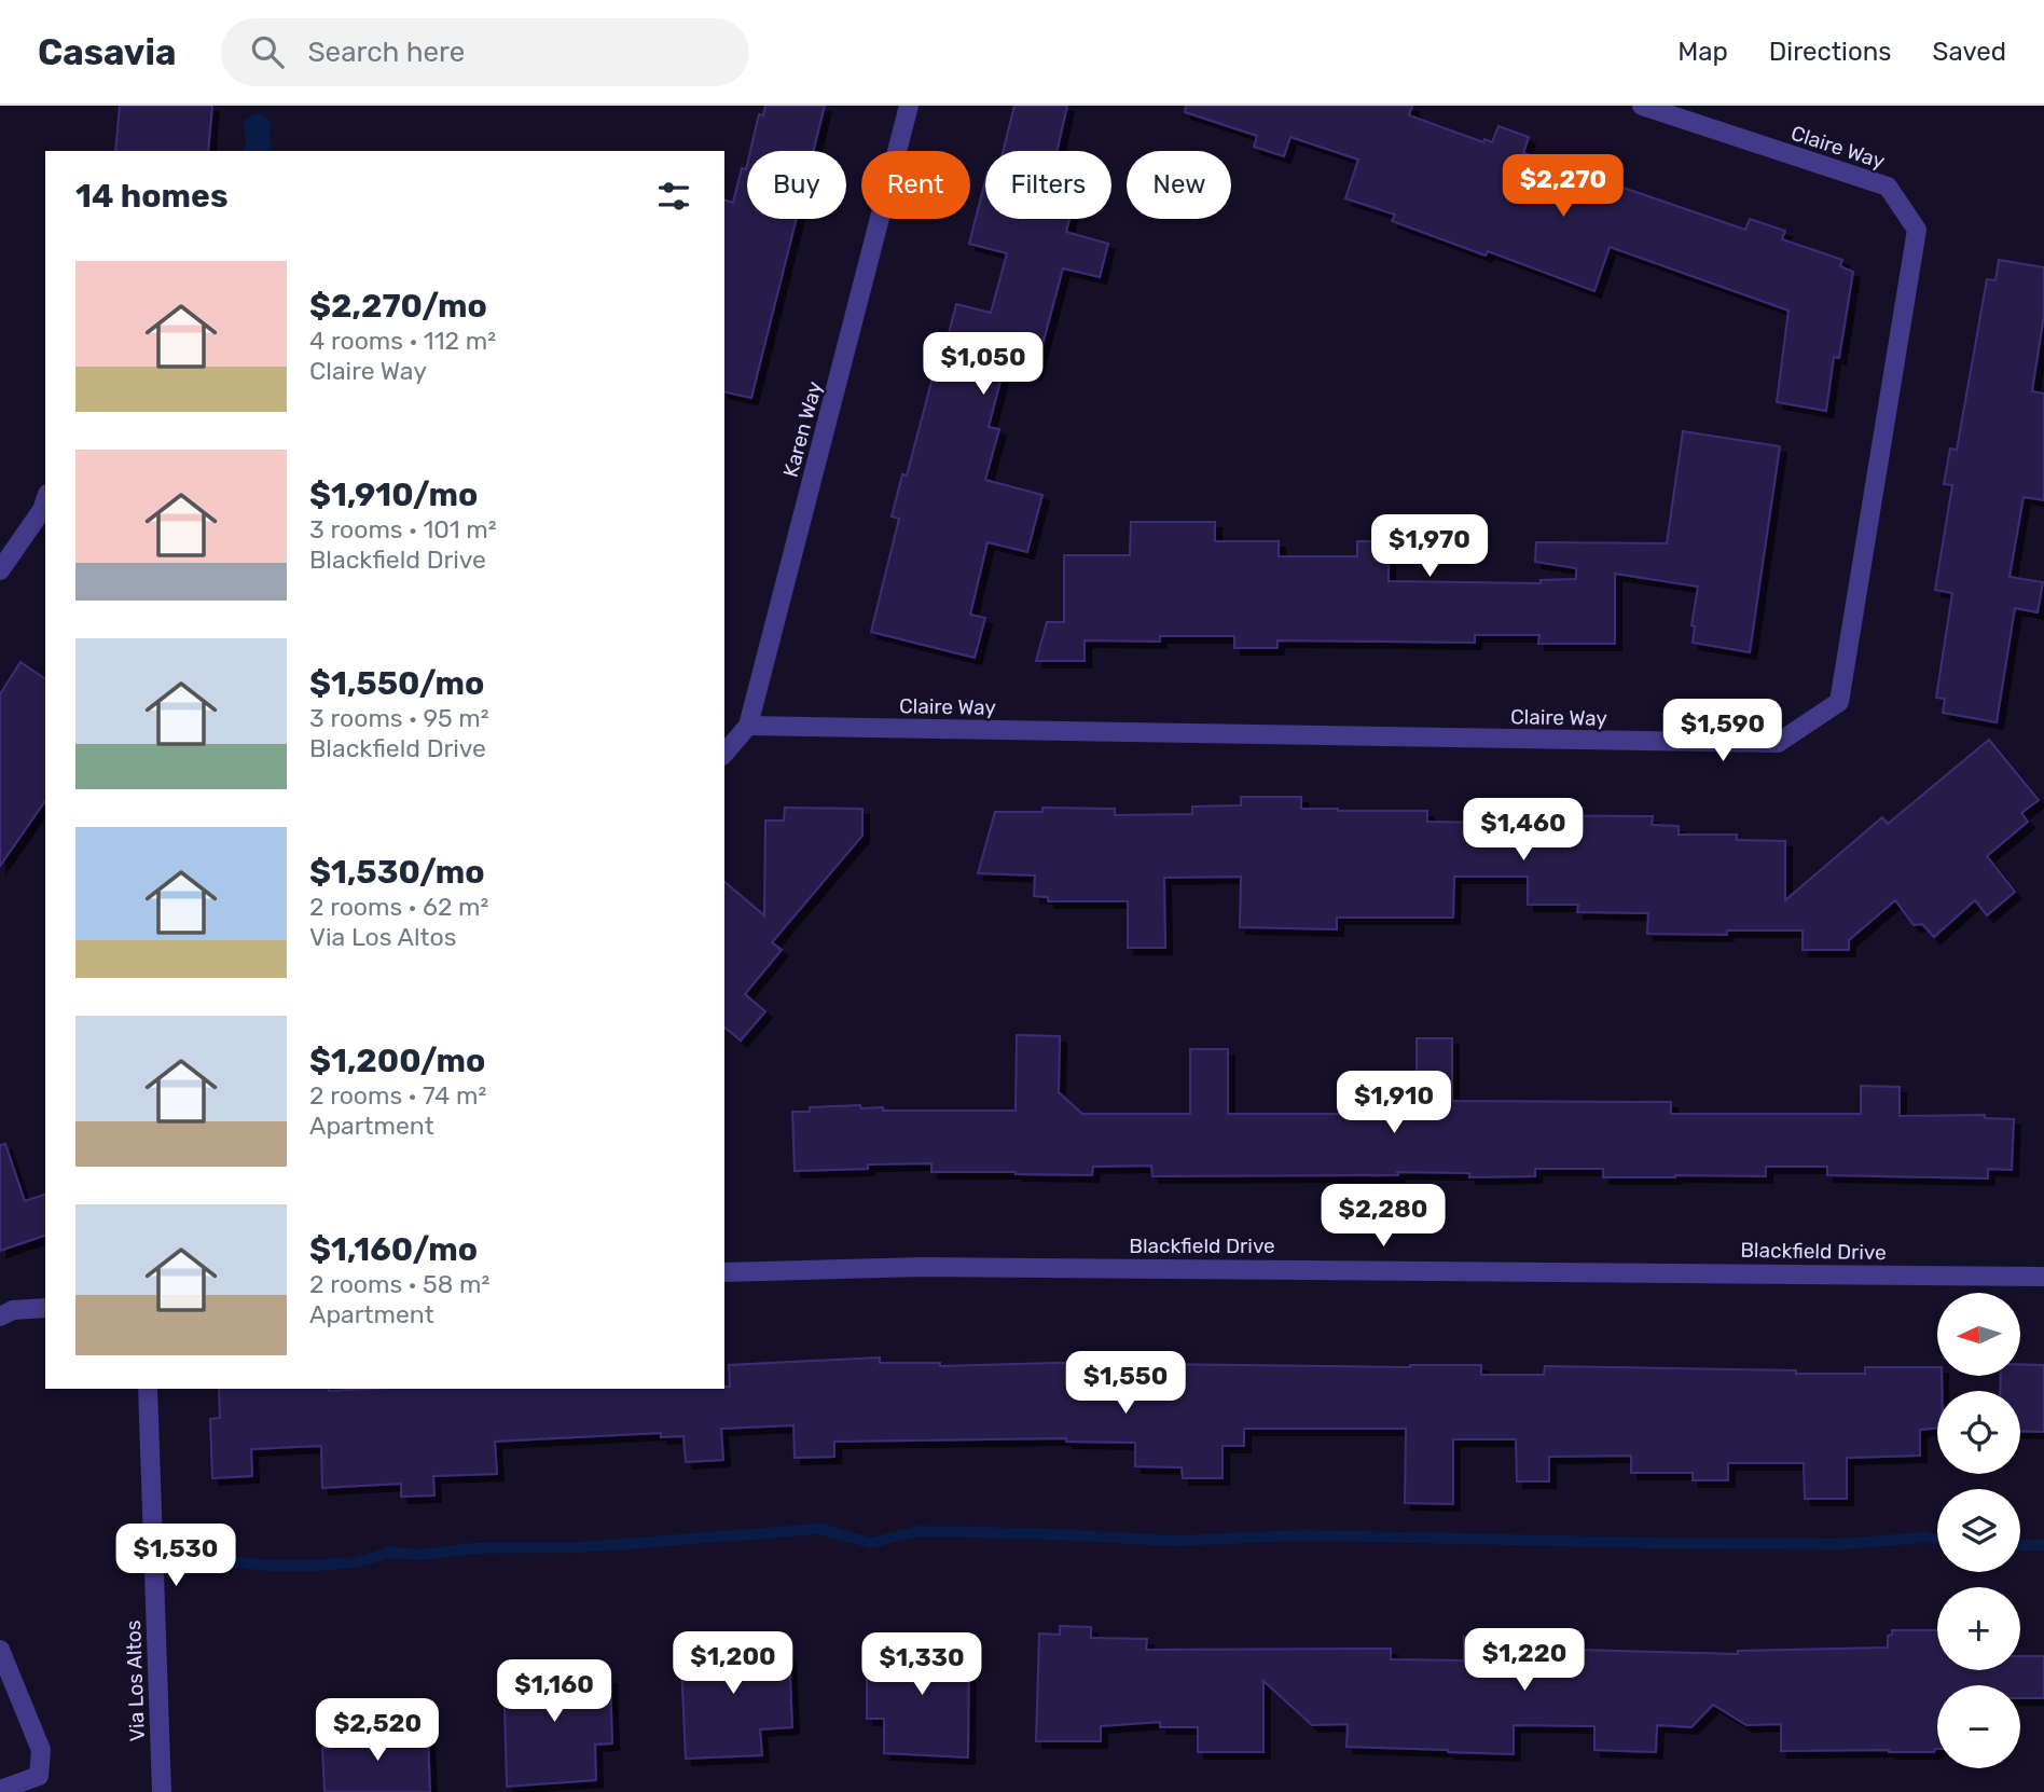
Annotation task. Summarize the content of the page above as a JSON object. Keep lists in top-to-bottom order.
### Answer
{
  "streets": {
    "street": [
      "Claire Way",
      "Karen Way",
      "Blackfield Drive",
      "Via Los Altos"
    ]
  },
  "crossings": [
    ["Claire Way", "Karen Way"]
  ],
  "north": "left",
  "page": {
    "header": "Casavia",
    "search": "Search here",
    "nav": ["Map", "Directions", "Saved"],
    "chip": [
      "Buy",
      "Rent",
      "Filters",
      "New"
    ],
    "heading": "14 homes",
    "price": [
      "$2,270",
      "$1,050",
      "$1,970",
      "$1,590",
      "$1,460",
      "$1,910",
      "$2,280",
      "$1,550",
      "$1,530",
      "$1,220",
      "$1,200",
      "$1,330",
      "$1,160",
      "$2,520"
    ],
    "list": [
      {
        "name": "$2,270/mo",
        "note": "4 rooms · 112 m² · Claire Way"
      },
      {
        "name": "$1,910/mo",
        "note": "3 rooms · 101 m² · Blackfield Drive"
      },
      {
        "name": "$1,550/mo",
        "note": "3 rooms · 95 m² · Blackfield Drive"
      },
      {
        "name": "$1,530/mo",
        "note": "2 rooms · 62 m² · Via Los Altos"
      },
      {
        "name": "$1,200/mo",
        "note": "2 rooms · 74 m² · Apartment"
      },
      {
        "name": "$1,160/mo",
        "note": "2 rooms · 58 m² · Apartment"
      }
    ],
    "map_buttons": ["+", "−"]
  }
}
